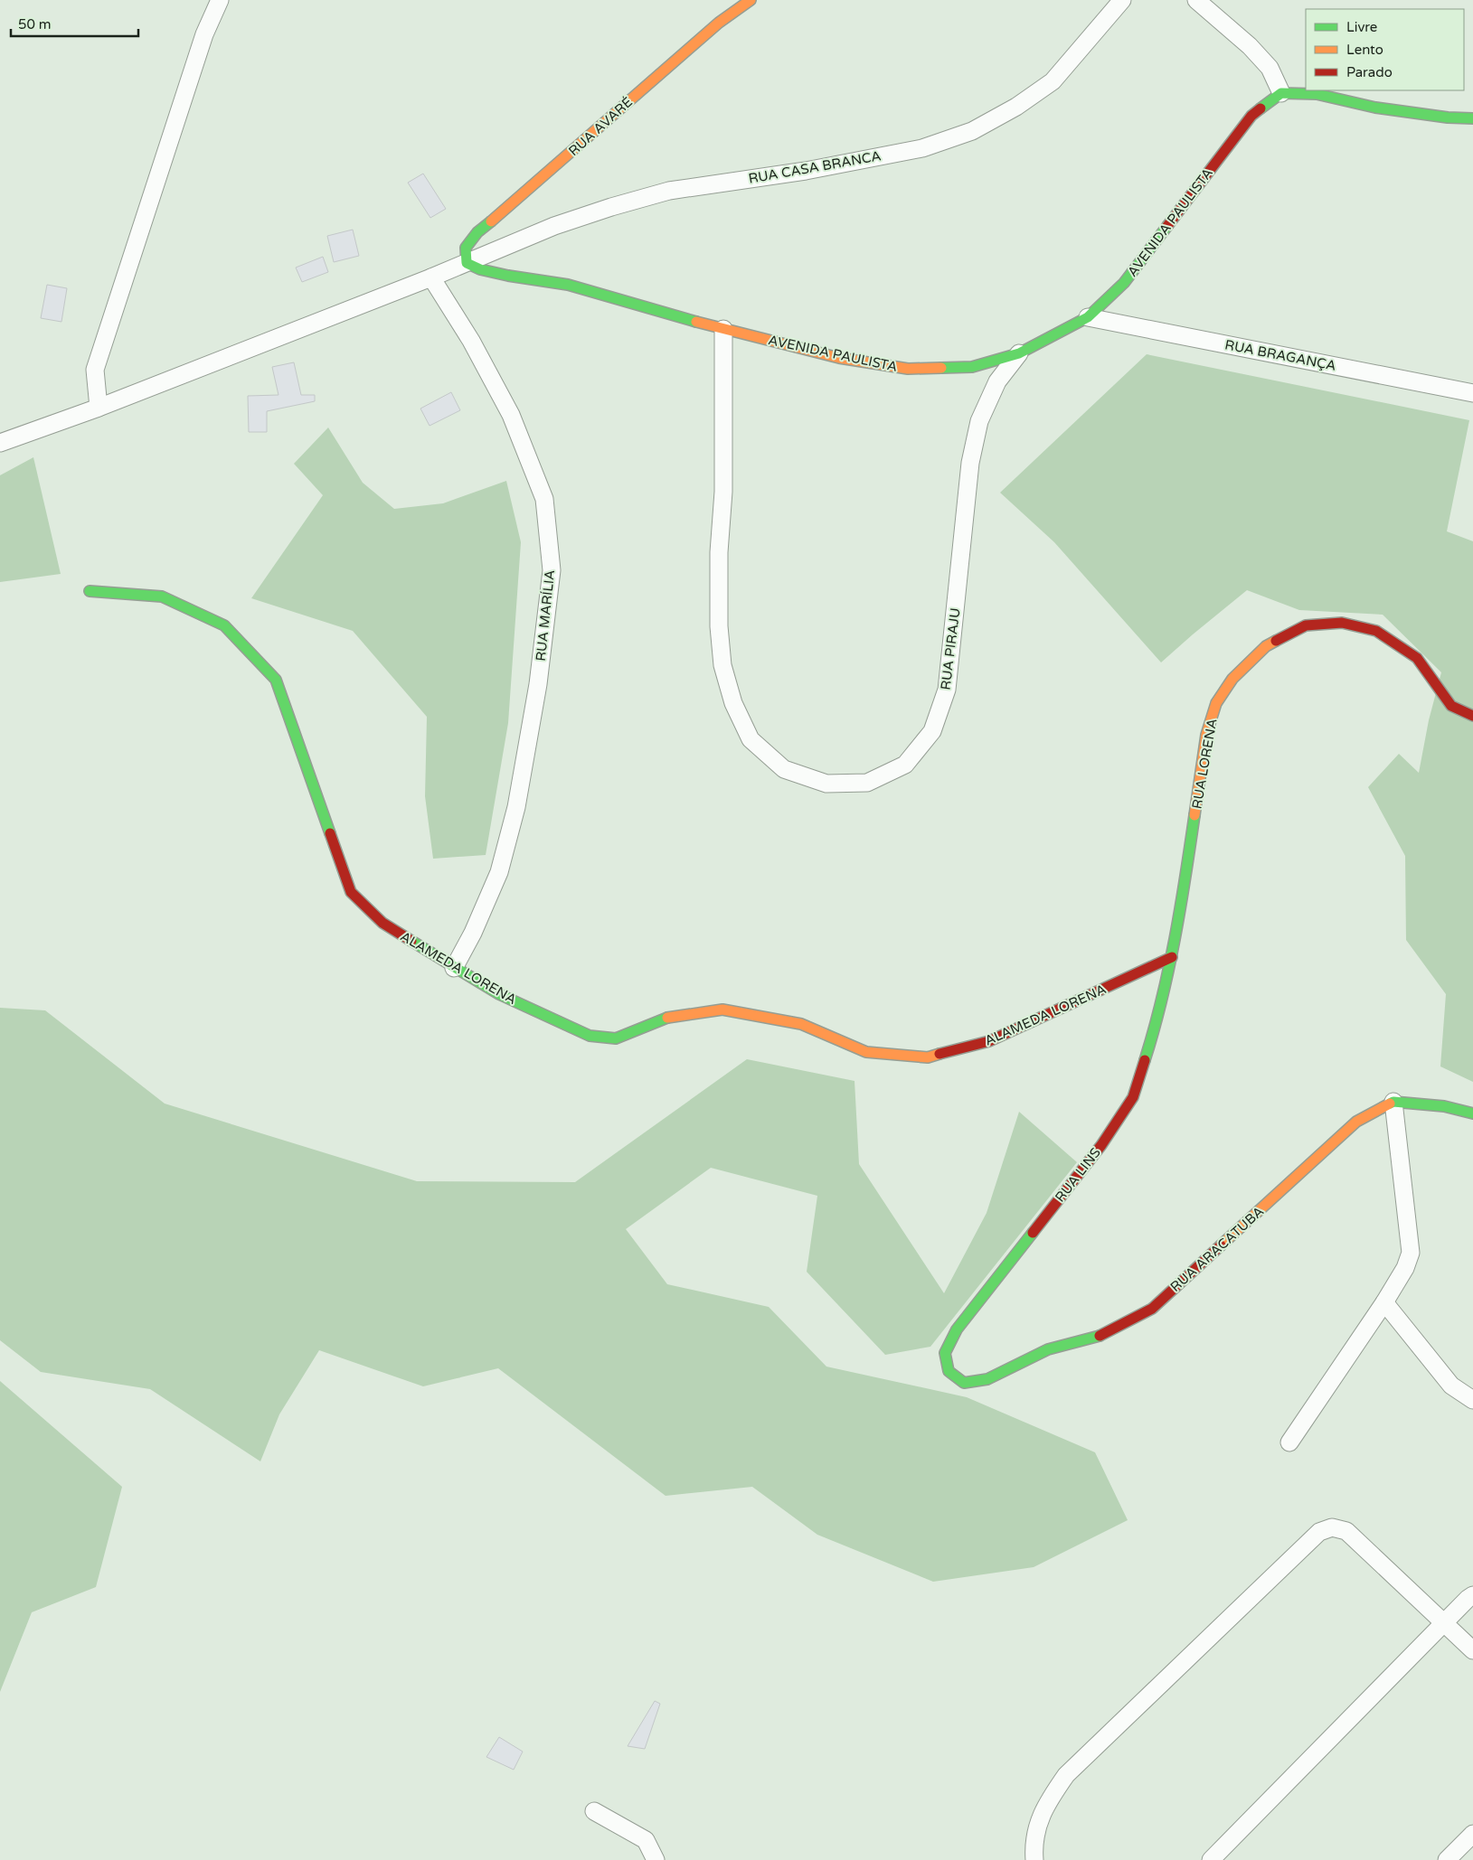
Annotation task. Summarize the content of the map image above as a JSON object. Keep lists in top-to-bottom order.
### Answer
{
  "streets": {
    "street": [
      "RUA AVARÉ",
      "RUA CASA BRANCA",
      "AVENIDA PAULISTA",
      "RUA BRAGANÇA",
      "RUA MARÍLIA",
      "RUA PIRAJU",
      "RUA LORENA",
      "ALAMEDA LORENA",
      "RUA LINS",
      "RUA ARACATUBA"
    ]
  },
  "crossings": [
    ["RUA AVARÉ", "RUA CASA BRANCA"],
    ["RUA AVARÉ", "AVENIDA PAULISTA"],
    ["RUA CASA BRANCA", "AVENIDA PAULISTA"],
    ["RUA CASA BRANCA", "RUA MARÍLIA"],
    ["AVENIDA PAULISTA", "RUA BRAGANÇA"],
    ["AVENIDA PAULISTA", "RUA PIRAJU"],
    ["RUA MARÍLIA", "ALAMEDA LORENA"],
    ["RUA LORENA", "ALAMEDA LORENA"],
    ["RUA LORENA", "RUA LINS"],
    ["ALAMEDA LORENA", "RUA LINS"],
    ["RUA LINS", "RUA ARACATUBA"]
  ],
  "legend": ["Livre", "Lento", "Parado"],
  "scale_bar": "50 m"
}
